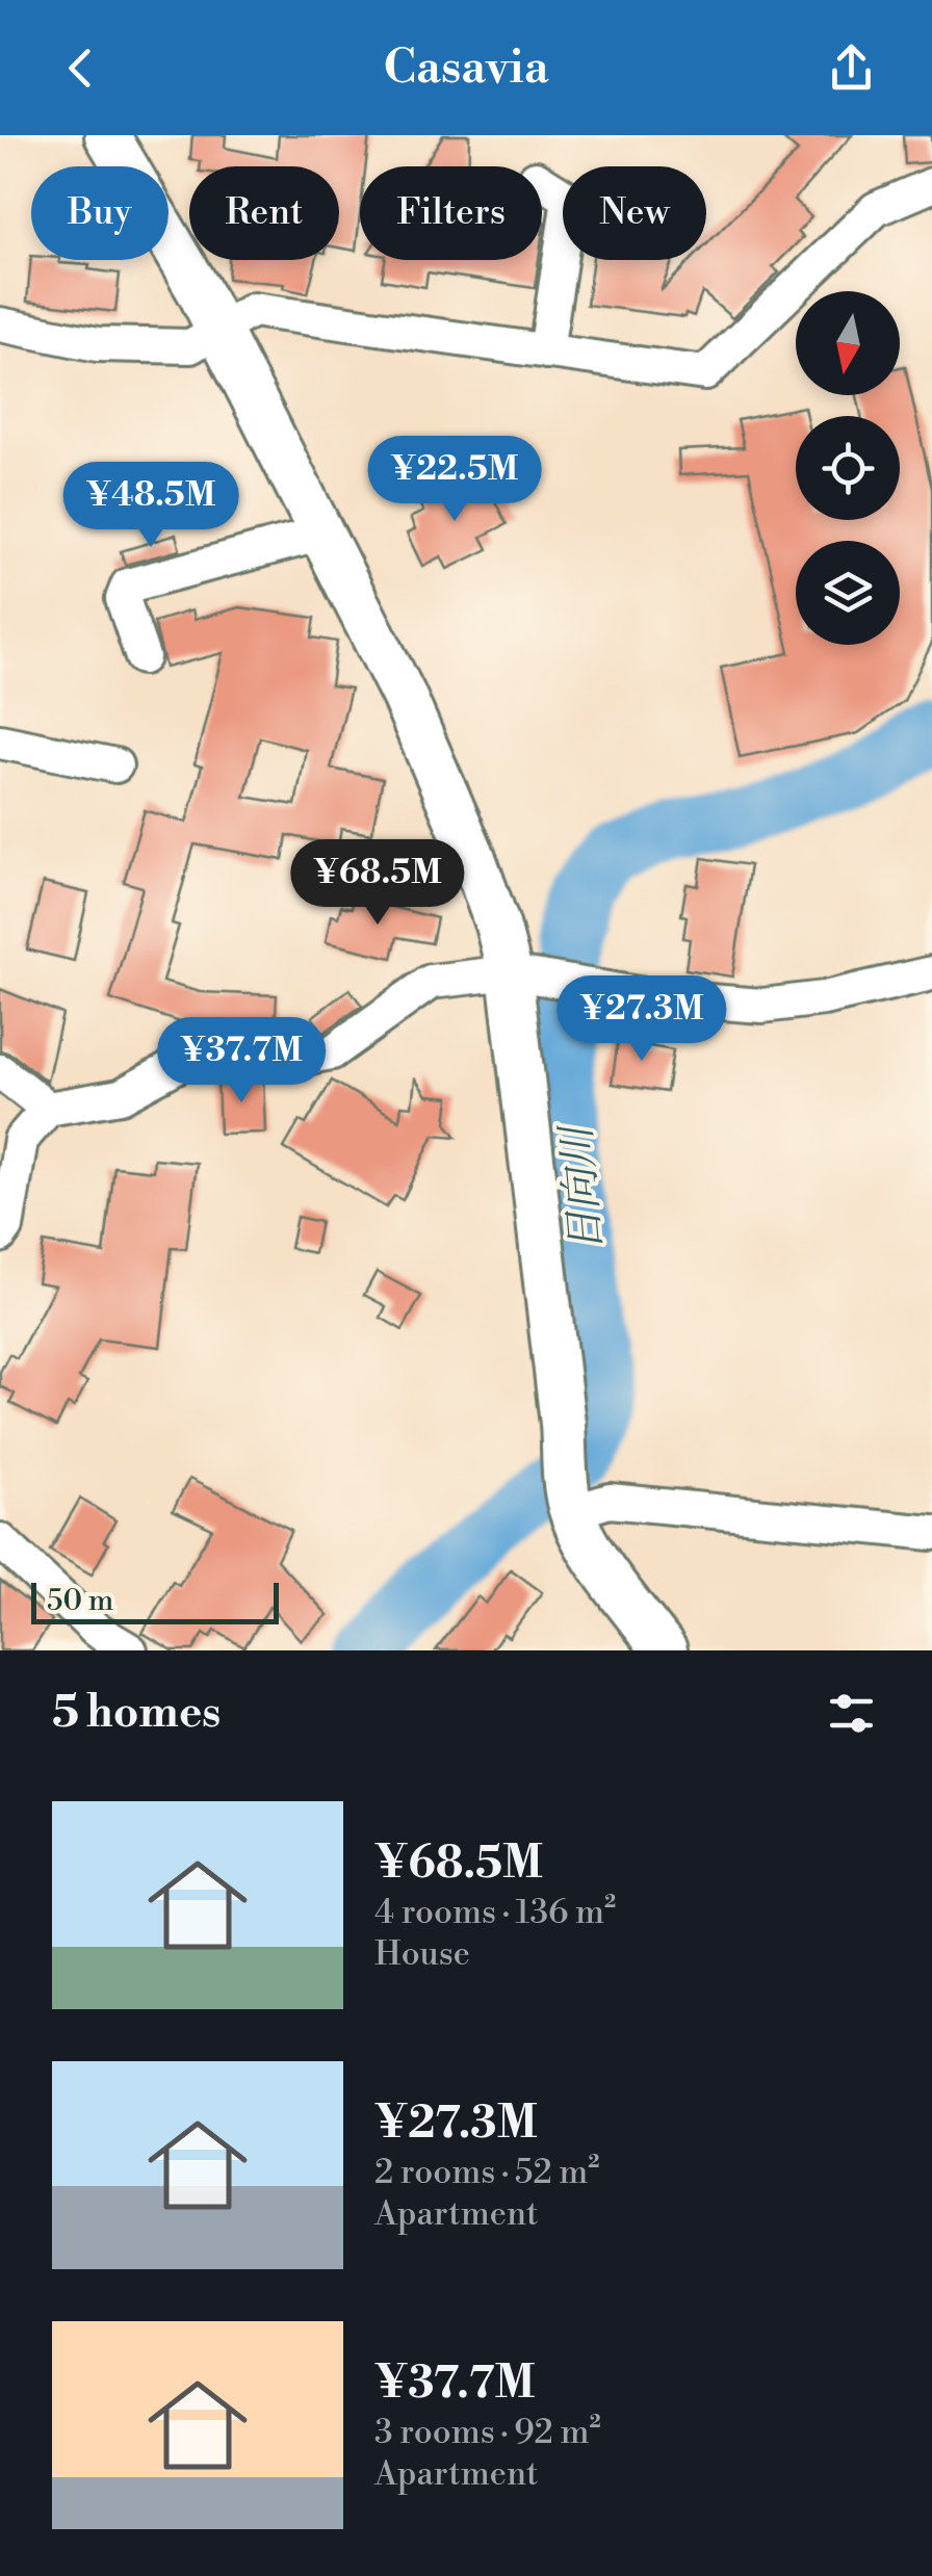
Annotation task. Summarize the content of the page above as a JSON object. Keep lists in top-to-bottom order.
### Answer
{
  "water": ["日向川"],
  "scale_bar": "50 m",
  "north": "bottom",
  "page": {
    "header": "Casavia",
    "chip": [
      "Buy",
      "Rent",
      "Filters",
      "New"
    ],
    "price": [
      "¥22.5M",
      "¥48.5M",
      "¥68.5M",
      "¥27.3M",
      "¥37.7M"
    ],
    "scale": "50 m",
    "heading": "5 homes",
    "list": [
      {
        "name": "¥68.5M",
        "note": "4 rooms · 136 m² · House"
      },
      {
        "name": "¥27.3M",
        "note": "2 rooms · 52 m² · Apartment"
      },
      {
        "name": "¥37.7M",
        "note": "3 rooms · 92 m² · Apartment"
      }
    ]
  }
}
